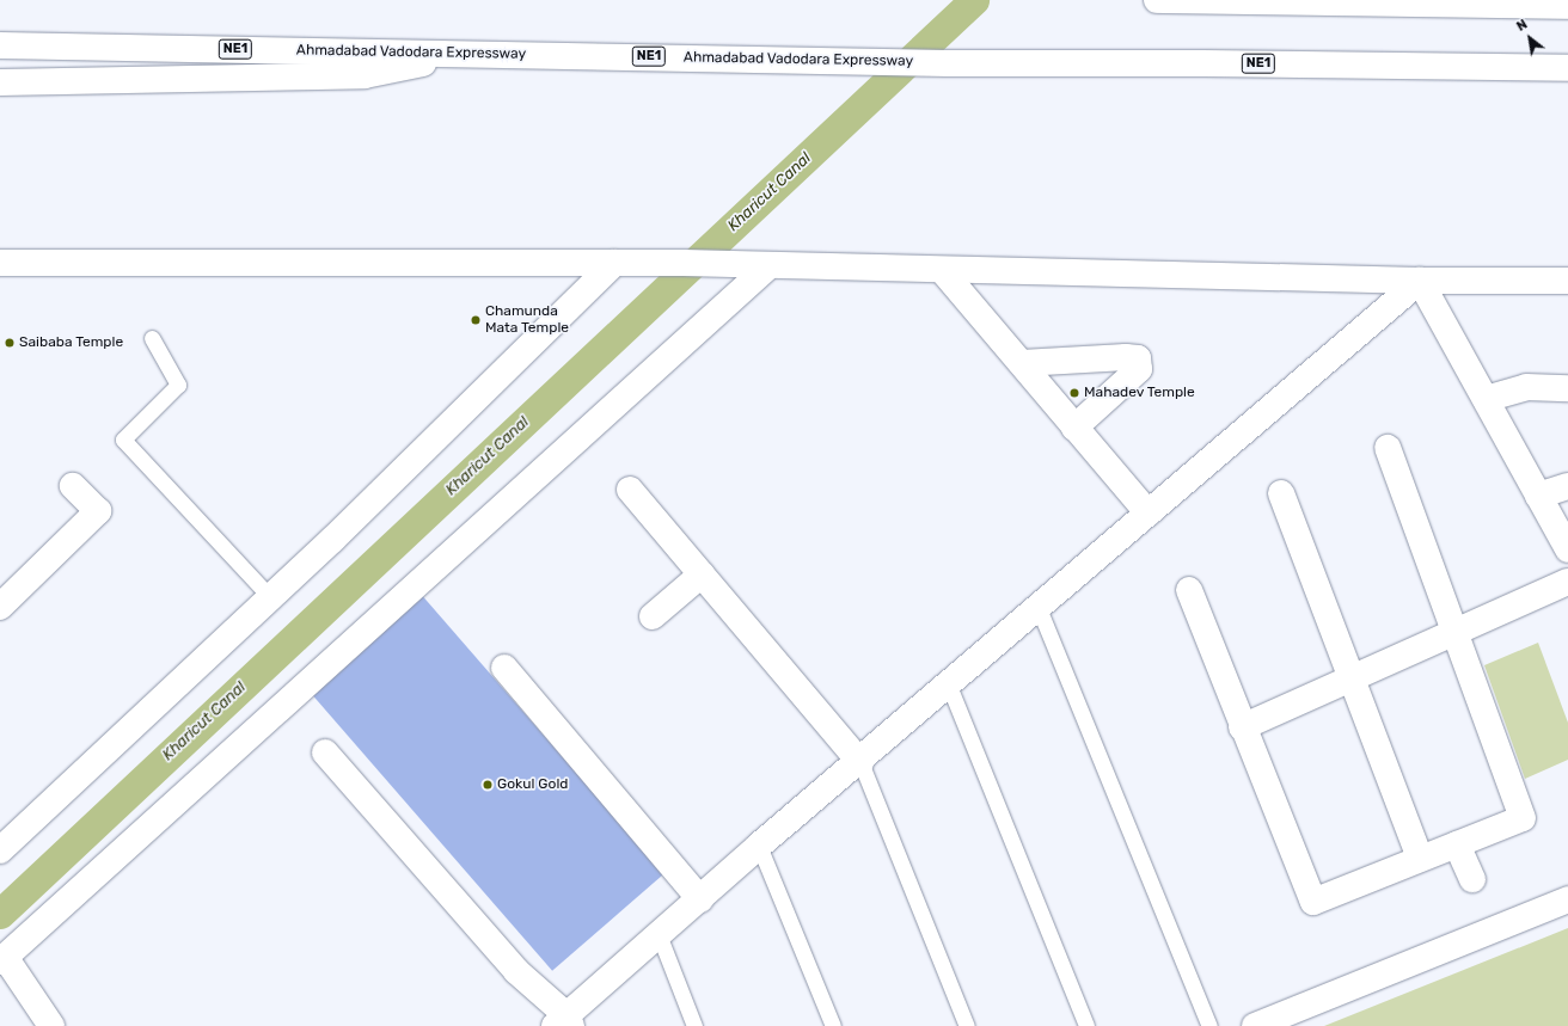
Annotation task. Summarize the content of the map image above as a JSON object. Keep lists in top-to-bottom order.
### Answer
{
  "streets": {
    "main road": ["NE1", "Ahmadabad Vadodara Expressway"]
  },
  "water": ["Kharicut Canal"],
  "places": [
    "Chamunda Mata Temple",
    "Saibaba Temple",
    "Mahadev Temple",
    "Gokul Gold"
  ],
  "north": "top left"
}
